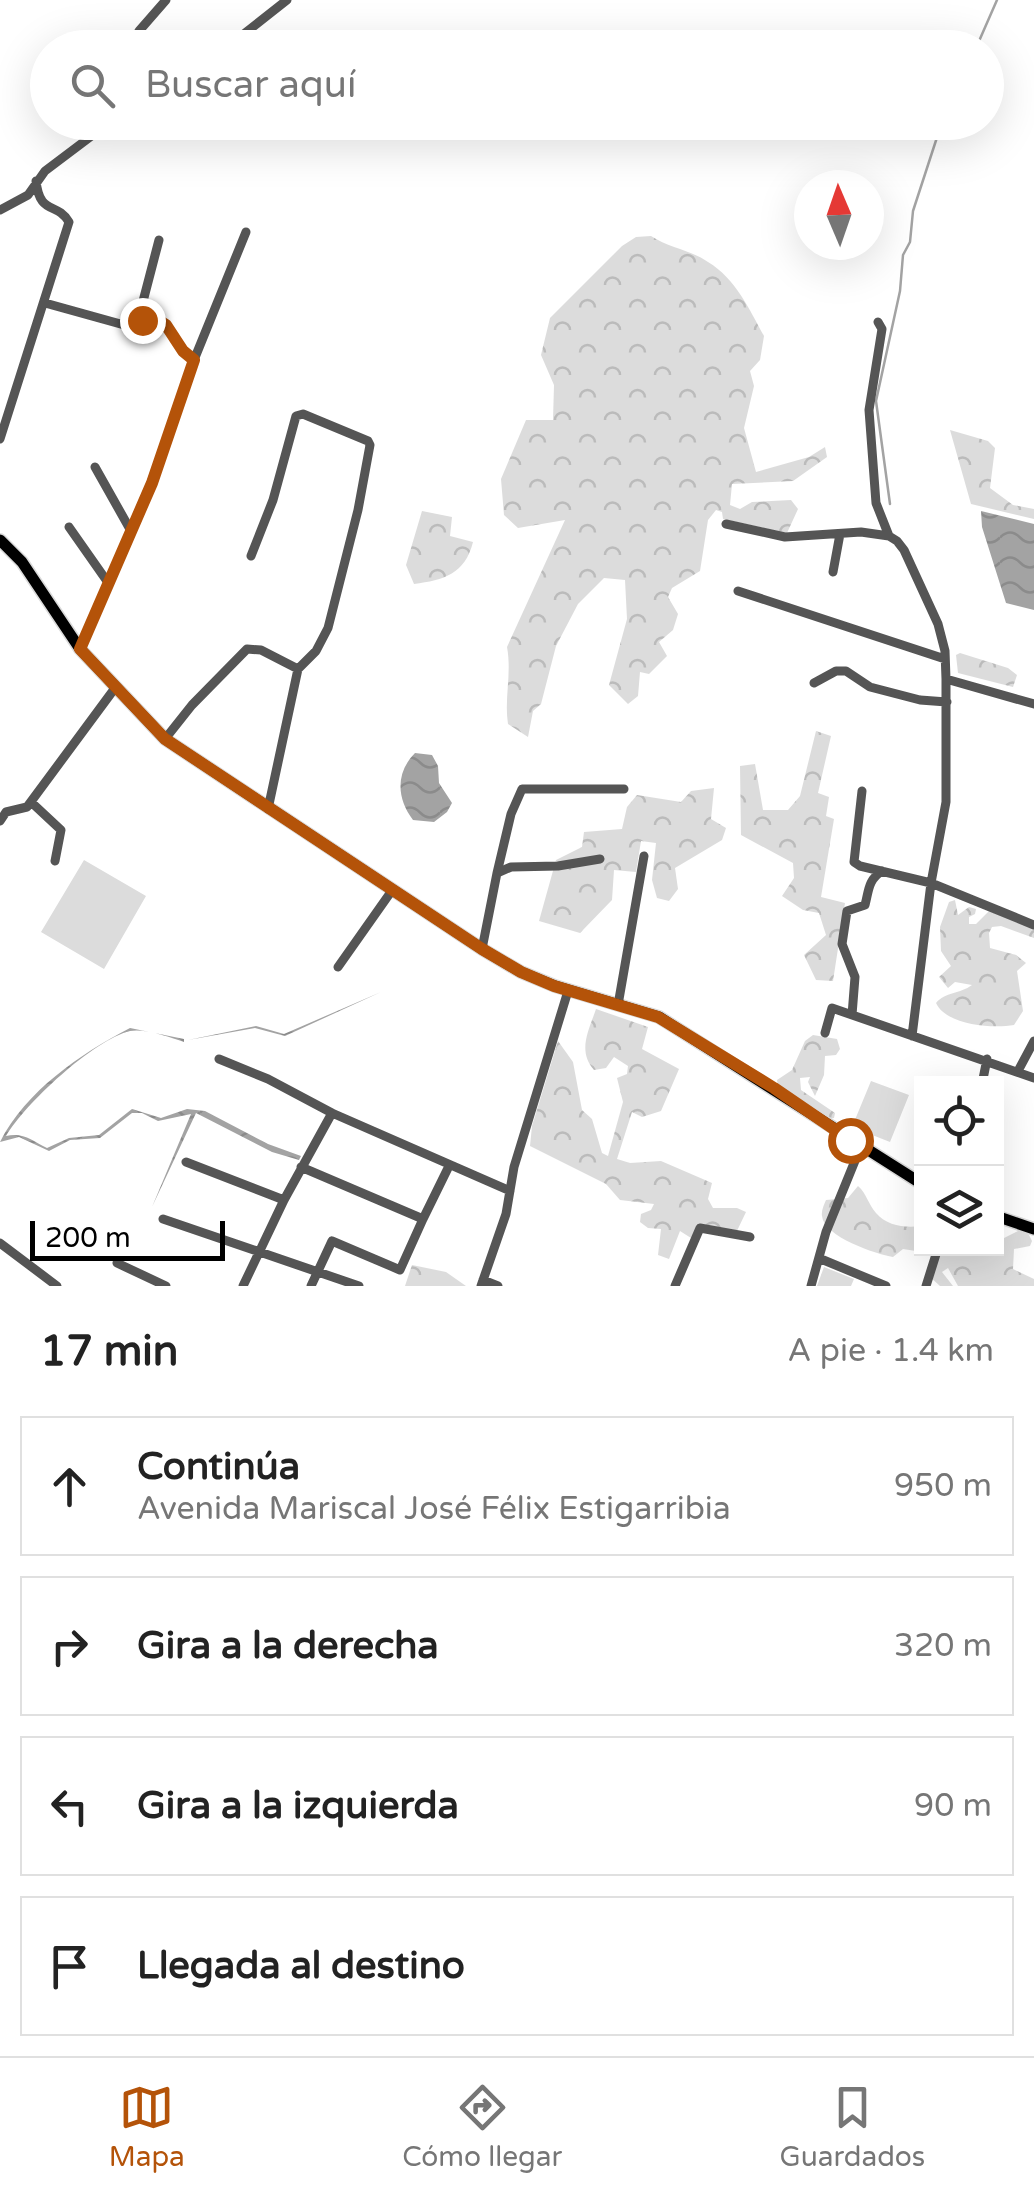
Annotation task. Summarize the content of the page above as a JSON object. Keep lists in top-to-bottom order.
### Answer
{
  "scale_bar": "200 m",
  "north": "top",
  "page": {
    "search": "Buscar aquí",
    "scale": "200 m",
    "heading": ["17 min", "A pie · 1.4 km"],
    "list": [
      ["Continúa", "Avenida Mariscal José Félix Estigarribia", "950 m"],
      ["Gira a la derecha", "320 m"],
      ["Gira a la izquierda", "90 m"],
      "Llegada al destino"
    ],
    "nav": ["Mapa", "Cómo llegar", "Guardados"]
  }
}
